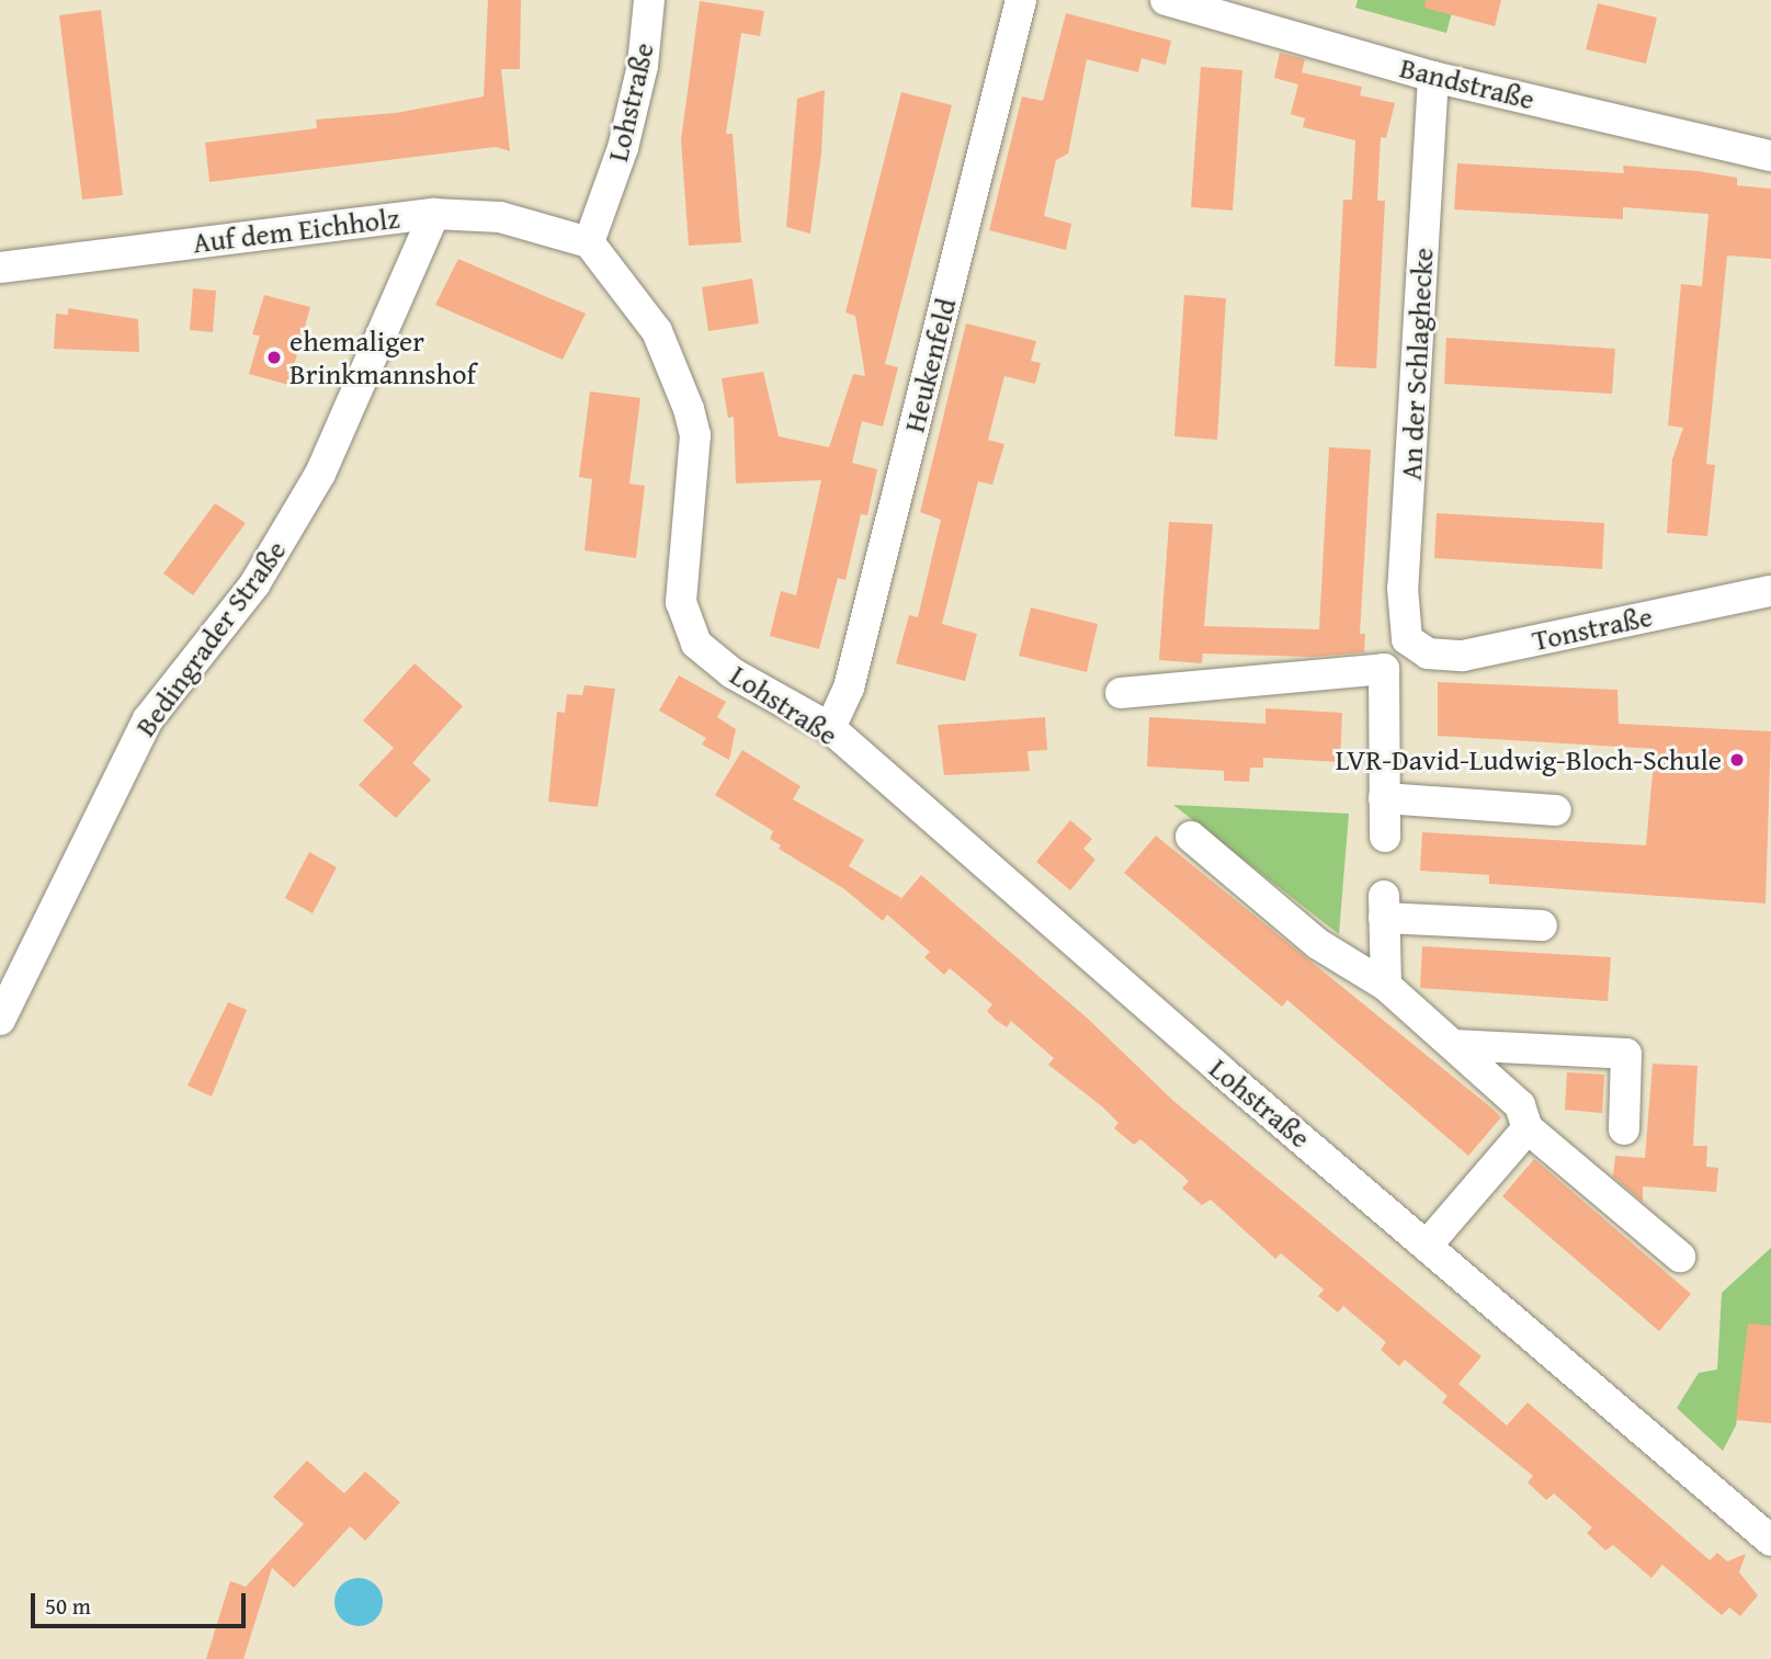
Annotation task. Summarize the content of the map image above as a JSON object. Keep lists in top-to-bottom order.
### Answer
{
  "streets": {
    "street": [
      "Bandstraße",
      "Lohstraße",
      "Auf dem Eichholz",
      "An der Schlaghecke",
      "Heukenfeld",
      "Tonstraße",
      "Bedingrader Straße"
    ]
  },
  "crossings": [
    ["Bandstraße", "An der Schlaghecke"],
    ["Lohstraße", "Auf dem Eichholz"],
    ["Lohstraße", "Heukenfeld"],
    ["Auf dem Eichholz", "Bedingrader Straße"],
    ["An der Schlaghecke", "Tonstraße"]
  ],
  "places": ["ehemaliger Brinkmannshof", "LVR-David-Ludwig-Bloch-Schule"],
  "scale_bar": "50 m"
}
